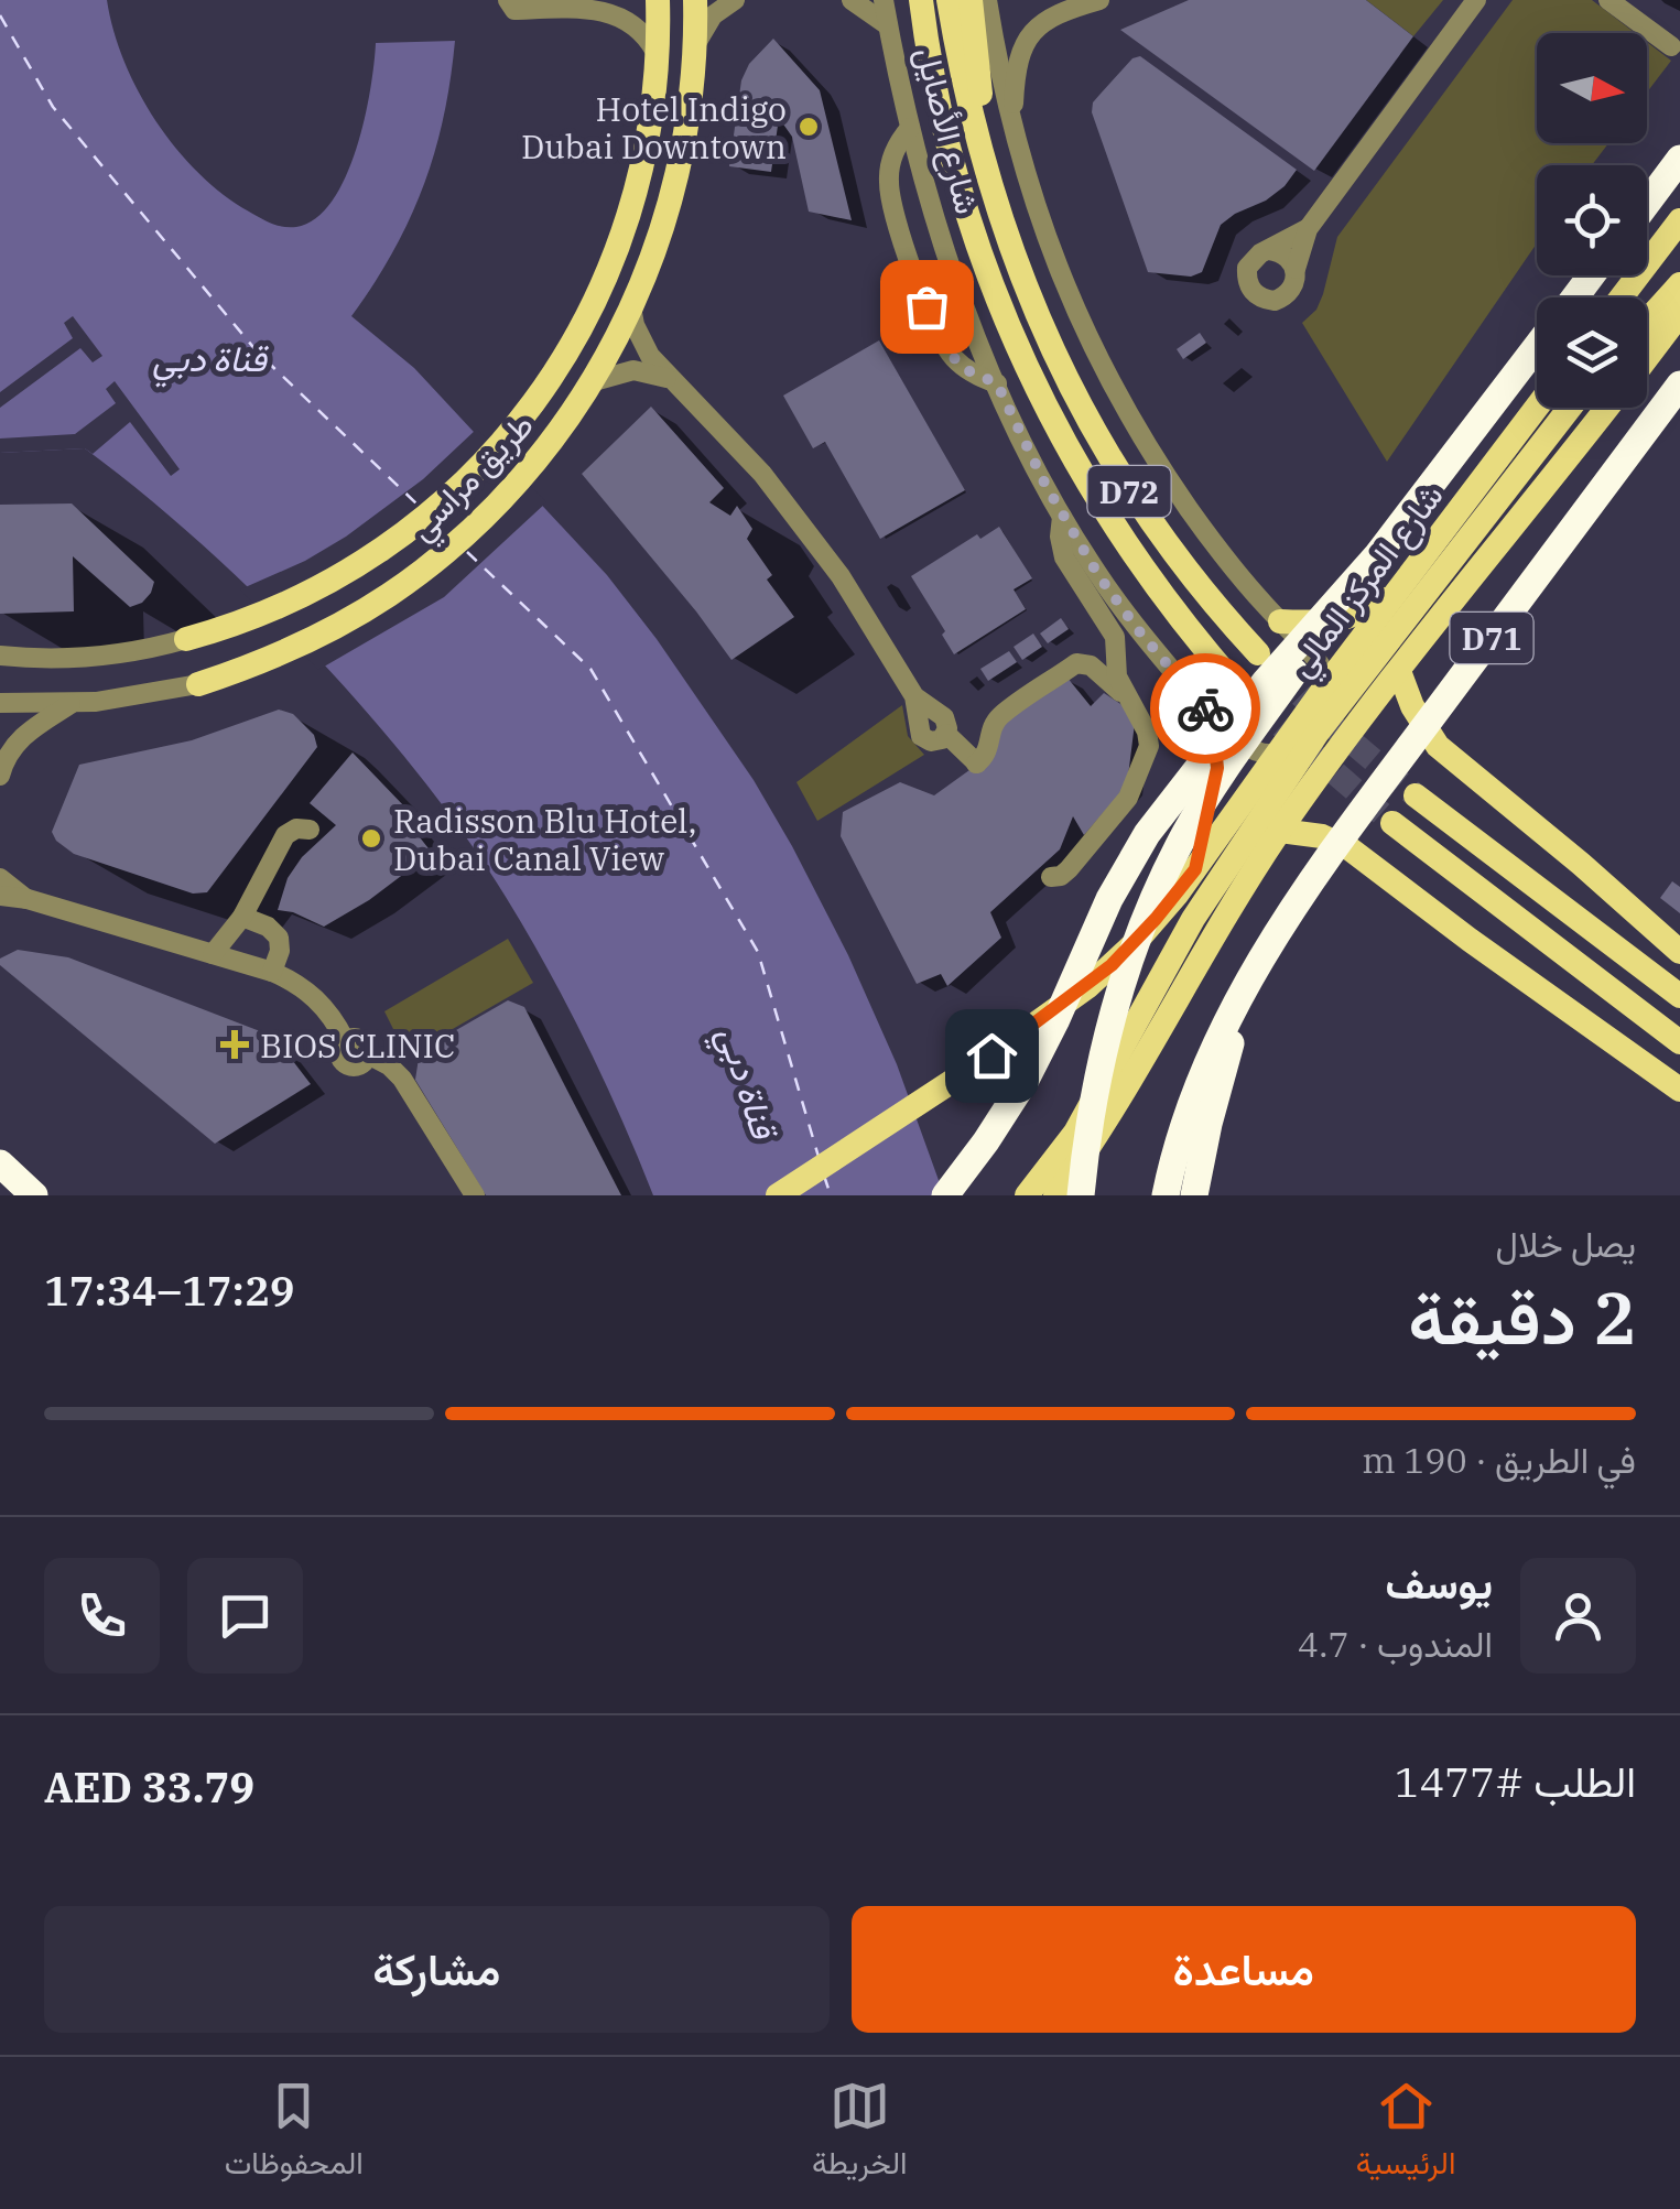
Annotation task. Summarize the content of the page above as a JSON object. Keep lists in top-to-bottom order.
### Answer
{
  "streets": {
    "highway": ["D71"],
    "main road": [
      "شارع الأصايل",
      "طريق مراسي",
      "D72",
      "شارع المركز المالي"
    ]
  },
  "crossings": [
    ["شارع الأصايل", "شارع المركز المالي"]
  ],
  "water": ["قناة دبي"],
  "places": {
    "other": ["Hotel Indigo Dubai Downtown", "Radisson Blu Hotel, Dubai Canal View"],
    "health": ["BIOS CLINIC"]
  },
  "north": "right",
  "page": {
    "heading": ["2 دقيقة", "يصل خلال", "17:29–17:34"],
    "panel": [
      "يوسف",
      "المندوب · 4.7",
      "الطلب #1477",
      "AED 33.79"
    ],
    "bar": "في الطريق · 190 m",
    "buttons": ["مساعدة", "مشاركة"],
    "tabs": ["الرئيسية", "الخريطة", "المحفوظات"]
  }
}
